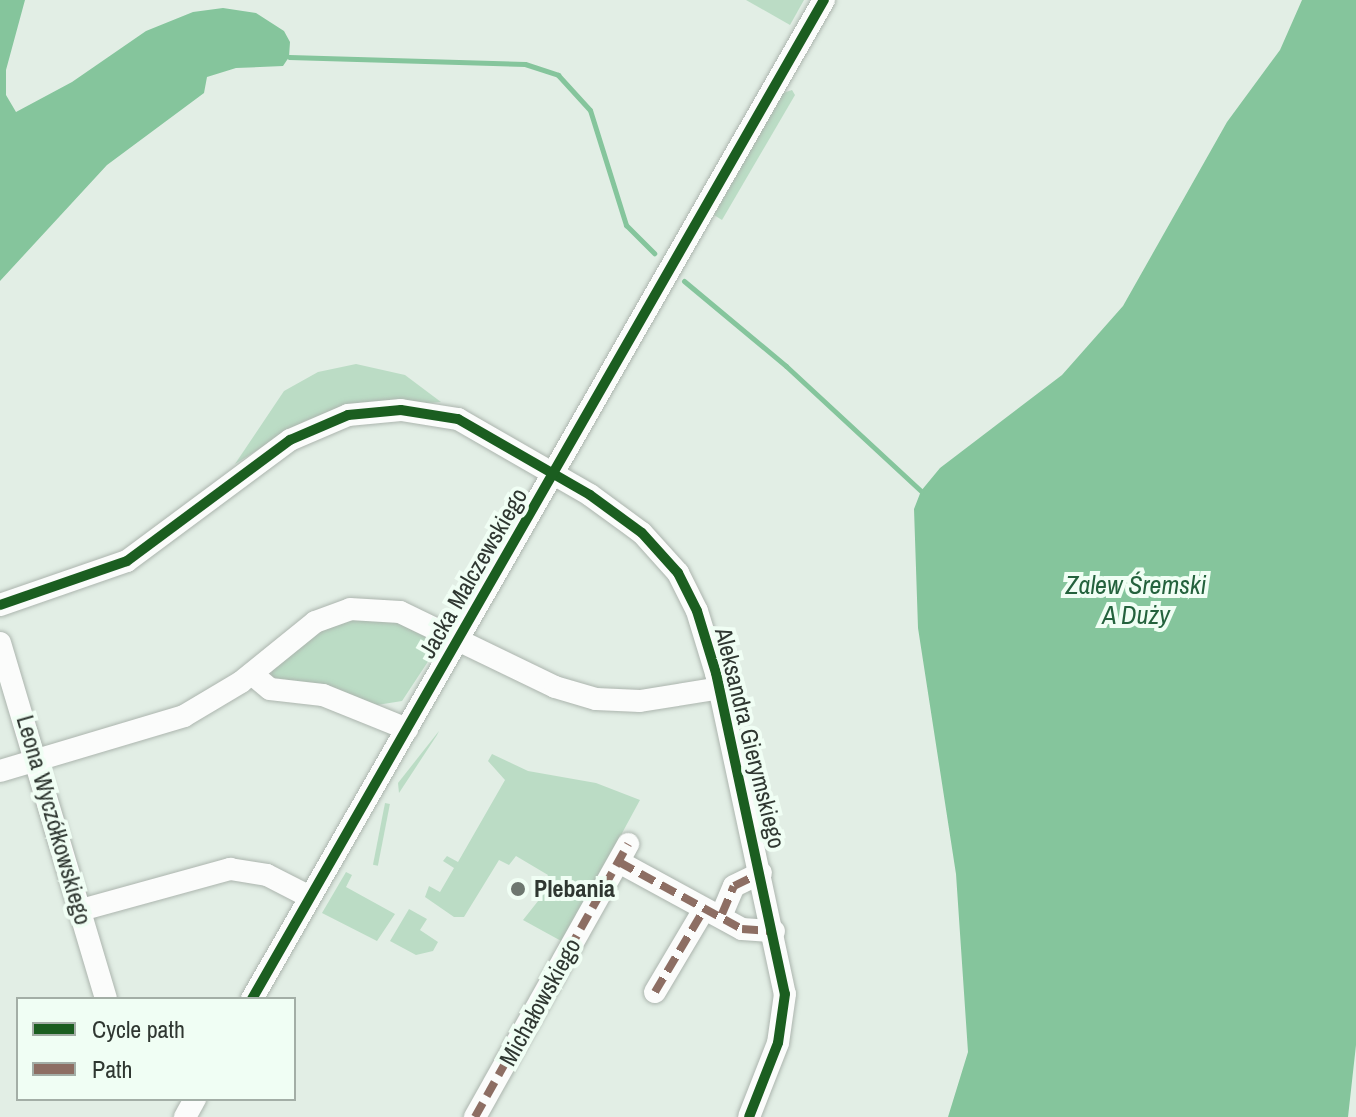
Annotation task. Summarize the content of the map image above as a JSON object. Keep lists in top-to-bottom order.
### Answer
{
  "streets": {
    "street": [
      "Jacka Malczewskiego",
      "Aleksandra Gierymskiego",
      "Leona Wyczółkowskiego",
      "Michałowskiego"
    ]
  },
  "crossings": [
    ["Jacka Malczewskiego", "Aleksandra Gierymskiego"]
  ],
  "water": ["Zalew Śremski A Duży"],
  "places": ["Plebania"],
  "legend": ["Cycle path", "Path"]
}
